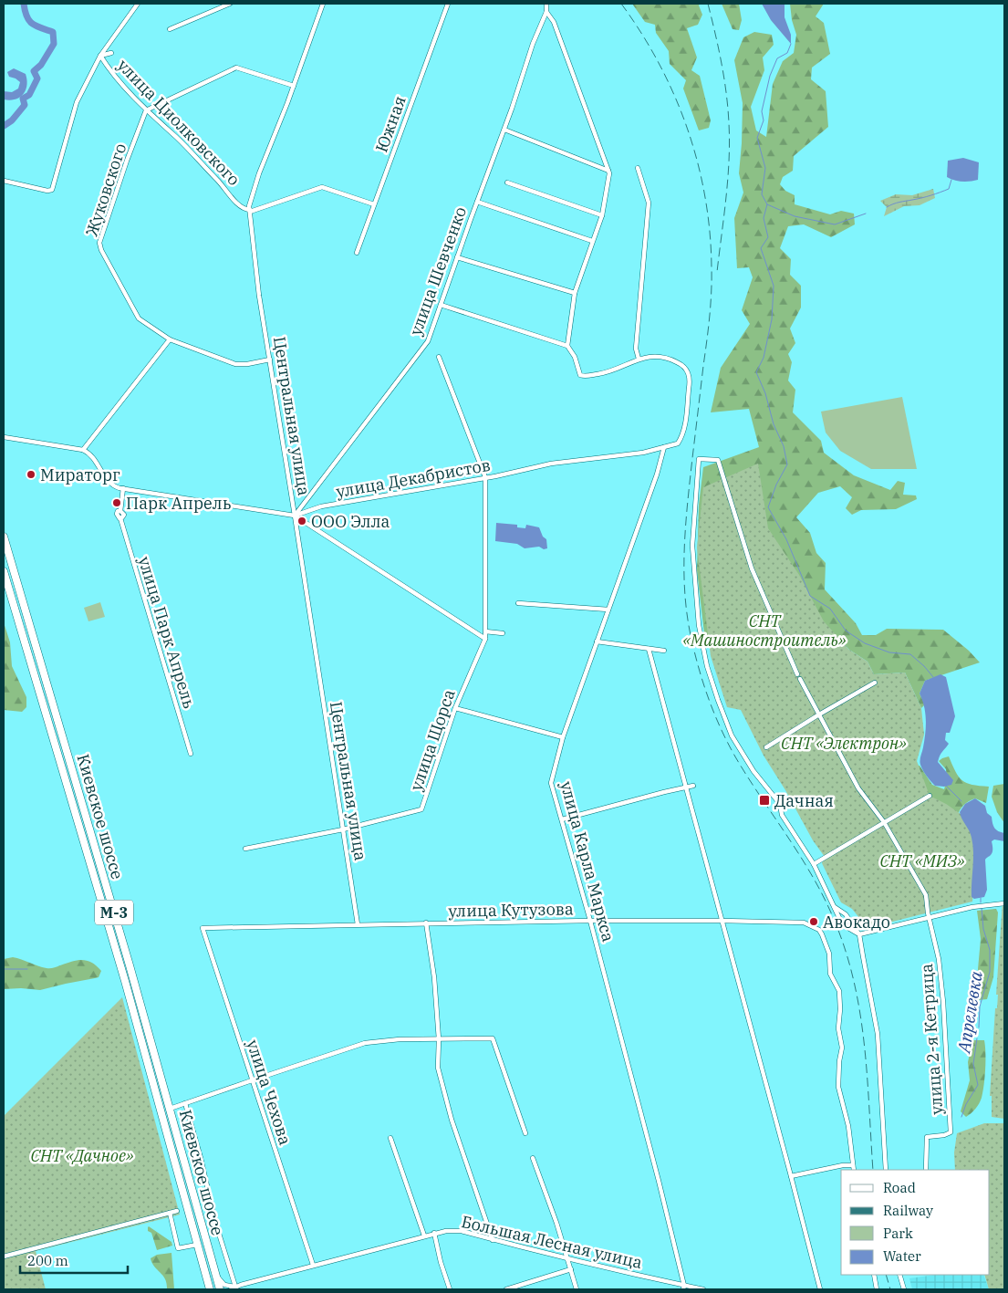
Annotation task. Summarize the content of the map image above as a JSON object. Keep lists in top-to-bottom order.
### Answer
{
  "streets": {
    "highway": ["Киевское шоссе", "М-3"],
    "street": [
      "улица Циолковского",
      "Южная",
      "Жуковского",
      "улица Шевченко",
      "Центральная улица",
      "улица Декабристов",
      "улица Парк Апрель",
      "улица Щорса",
      "улица Карла Маркса",
      "улица Кутузова",
      "улица 2-я Кетрица",
      "улица Чехова",
      "Большая Лесная улица"
    ]
  },
  "crossings": [
    ["улица Циолковского", "Жуковского"],
    ["улица Циолковского", "Центральная улица"],
    ["Жуковского", "Центральная улица"],
    ["улица Шевченко", "Центральная улица"],
    ["улица Шевченко", "улица Декабристов"],
    ["Центральная улица", "улица Декабристов"],
    ["Центральная улица", "улица Щорса"],
    ["Центральная улица", "улица Кутузова"],
    ["улица Декабристов", "улица Парк Апрель"],
    ["улица Декабристов", "улица Карла Маркса"],
    ["улица Карла Маркса", "улица Кутузова"],
    ["улица Карла Маркса", "Большая Лесная улица"],
    ["улица Кутузова", "улица Чехова"],
    ["улица Чехова", "Большая Лесная улица"]
  ],
  "water": ["Апрелевка"],
  "parks": [
    "СНТ «Машиностроитель»",
    "СНТ «Электрон»",
    "СНТ «МИЗ»",
    "СНТ «Дачное»"
  ],
  "places": {
    "other": [
      "Мираторг",
      "Парк Апрель",
      "ООО Элла",
      "Авокадо"
    ],
    "transit": ["Дачная"]
  },
  "legend": [
    "Road",
    "Railway",
    "Park",
    "Water"
  ],
  "scale_bar": "200 m"
}
